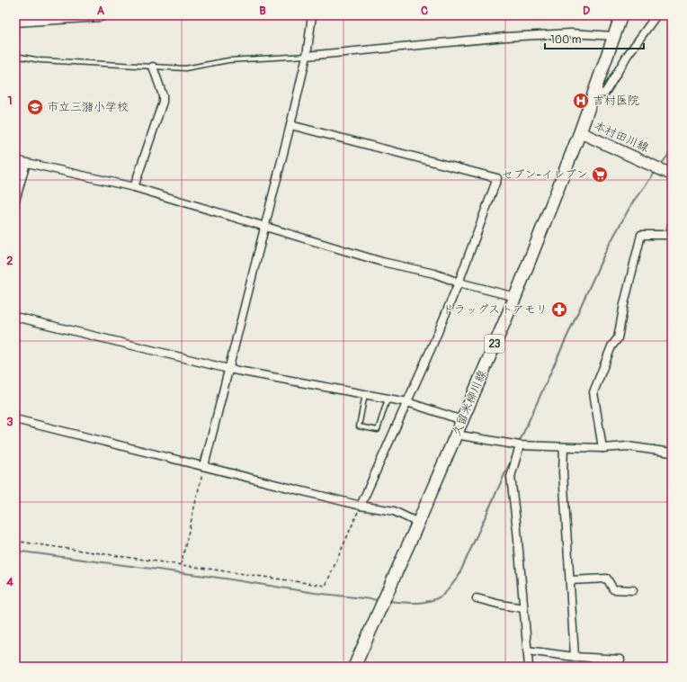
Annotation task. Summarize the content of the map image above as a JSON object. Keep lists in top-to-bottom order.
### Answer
{
  "streets": {
    "main road": ["本村田川線", "23", "久留米柳川線"]
  },
  "crossings": [
    ["本村田川線", "久留米柳川線"]
  ],
  "places": {
    "hospital": ["吉村医院"],
    "school or university": ["市立三潴小学校"],
    "supermarket": ["セブン-イレブン"],
    "pharmacy": ["ドラッグストアモリ"]
  },
  "scale_bar": "100 m",
  "grid": {
    "columns": [
      "A",
      "B",
      "C",
      "D"
    ],
    "rows": [
      "1",
      "2",
      "3",
      "4"
    ]
  }
}
